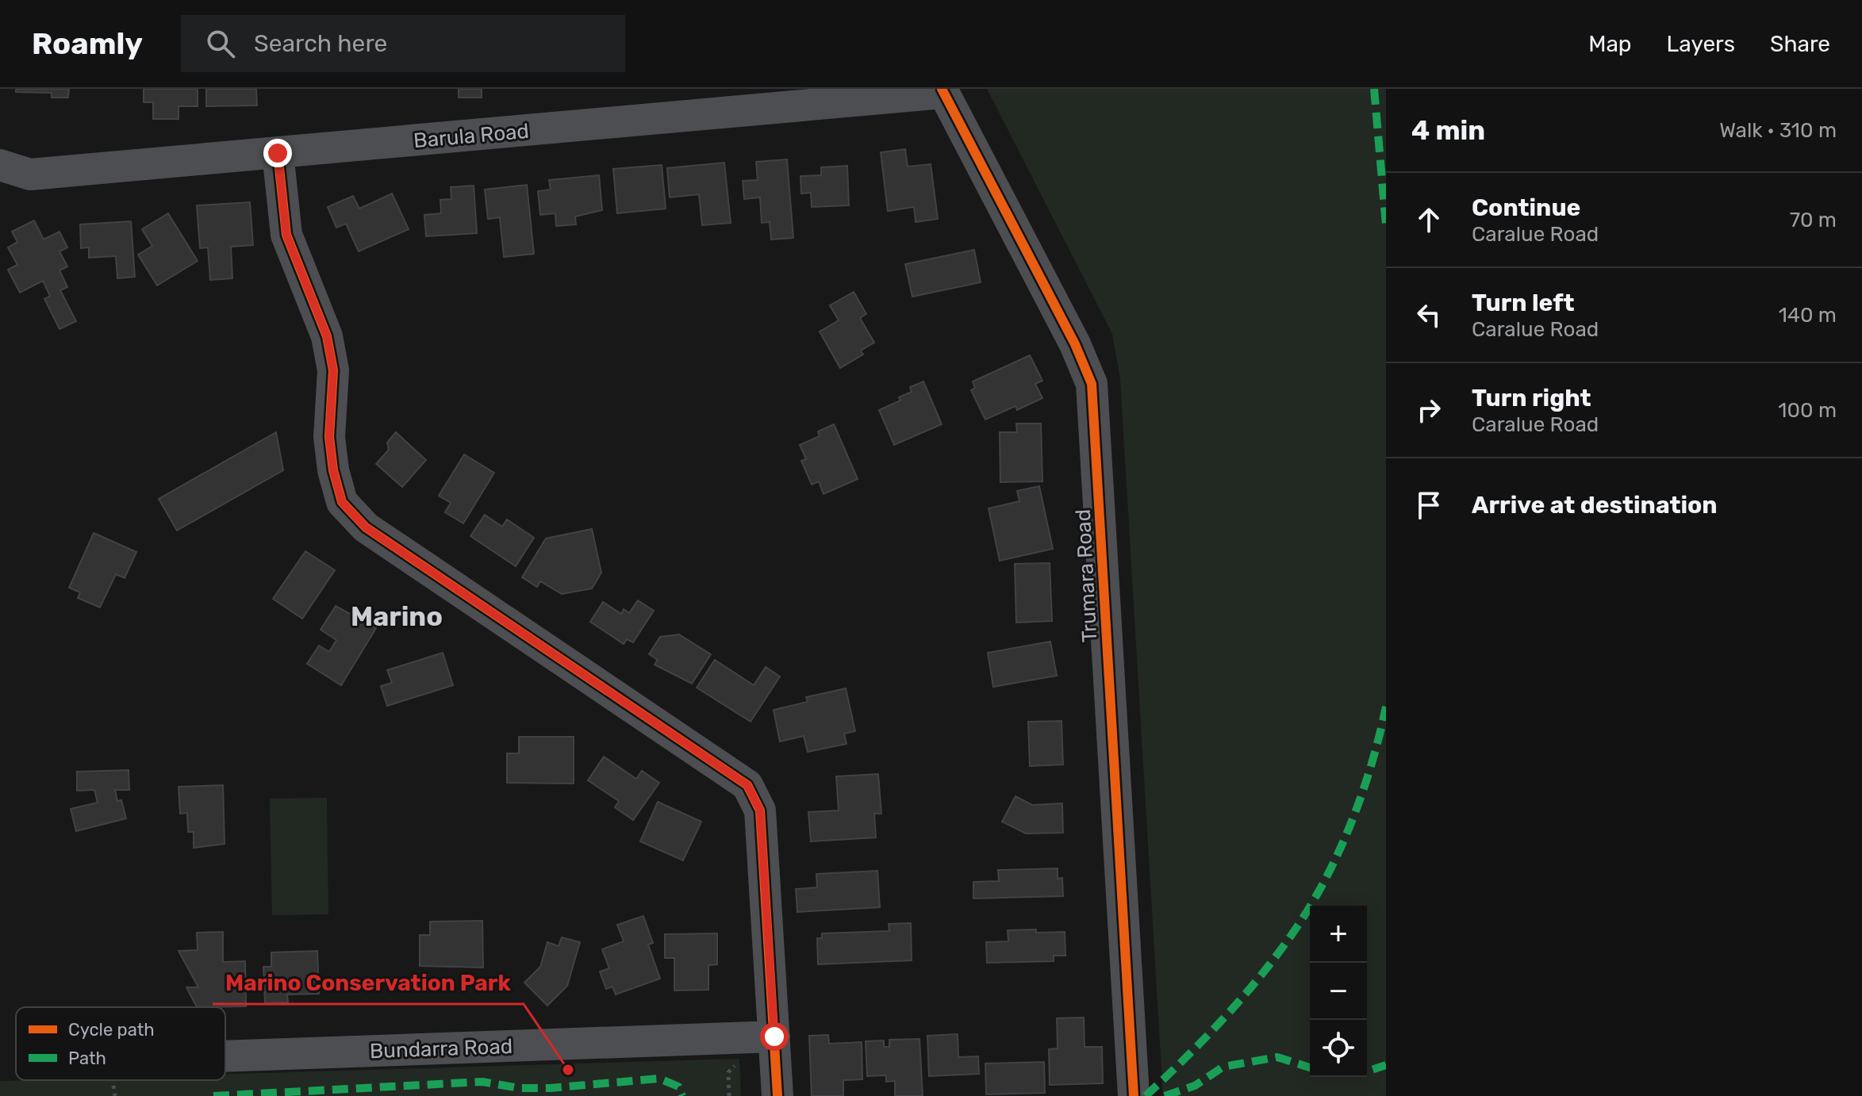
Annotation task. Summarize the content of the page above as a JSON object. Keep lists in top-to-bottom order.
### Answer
{
  "streets": {
    "street": ["Barula Road", "Trumara Road", "Bundarra Road"]
  },
  "crossings": [
    ["Barula Road", "Trumara Road"]
  ],
  "districts": ["Marino"],
  "places": ["Marino Conservation Park"],
  "legend": ["Cycle path", "Path"],
  "page": {
    "header": "Roamly",
    "search": "Search here",
    "nav": ["Map", "Layers", "Share"],
    "heading": ["4 min", "Walk · 310 m"],
    "list": [
      ["Continue", "Caralue Road", "70 m"],
      ["Turn left", "Caralue Road", "140 m"],
      ["Turn right", "Caralue Road", "100 m"],
      "Arrive at destination"
    ],
    "map_buttons": ["+", "−"]
  }
}
